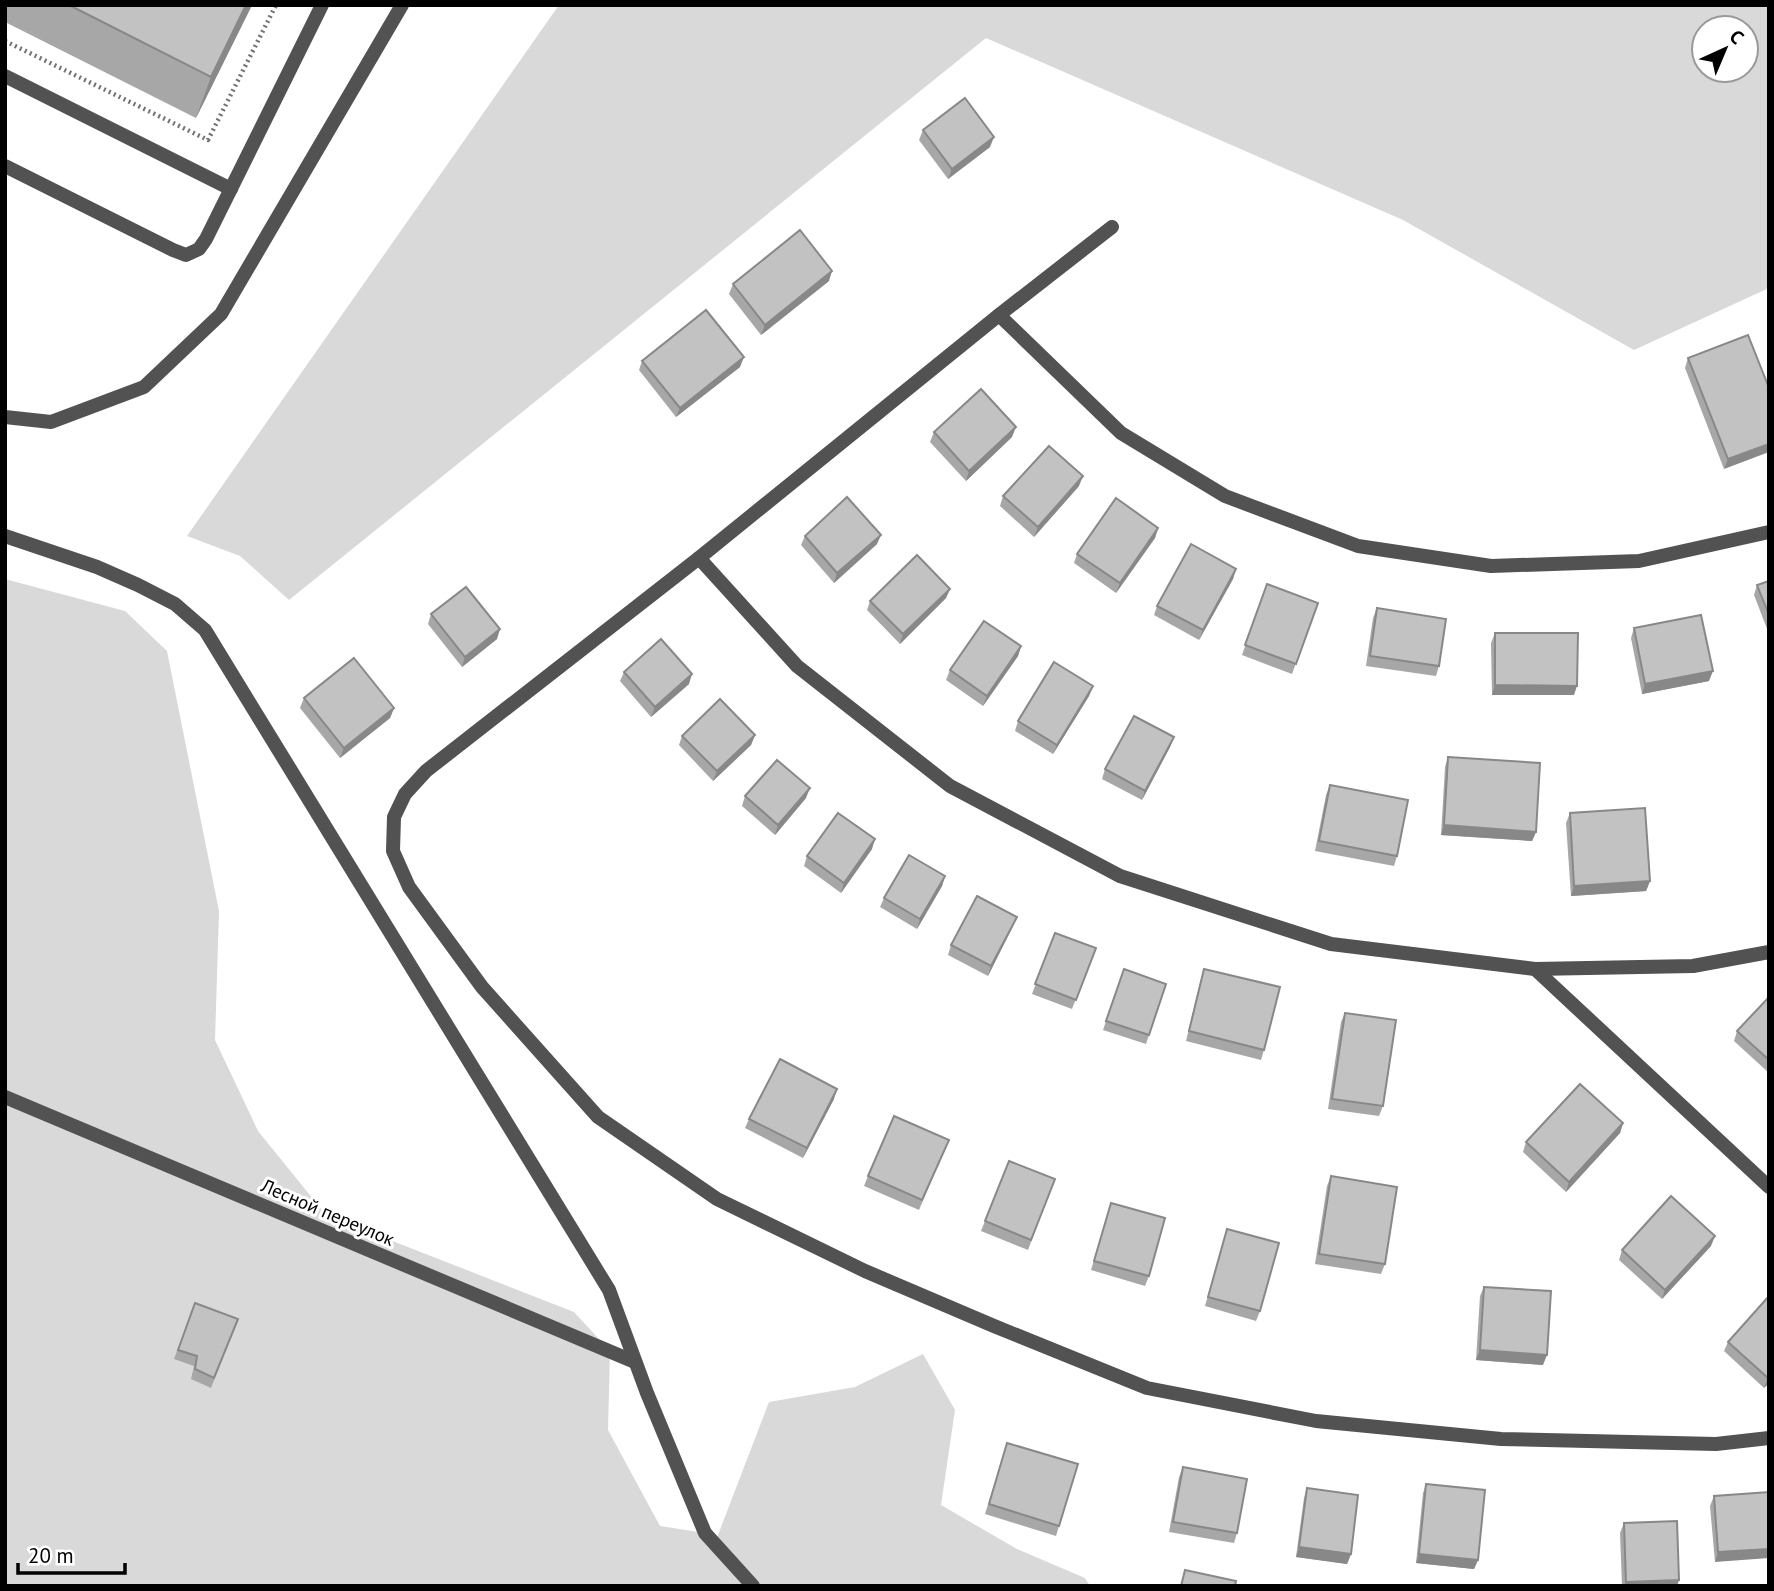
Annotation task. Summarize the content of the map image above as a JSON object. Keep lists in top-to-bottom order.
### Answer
{
  "streets": {
    "street": ["Лесной переулок"]
  },
  "scale_bar": "20 m",
  "north": "top right"
}
